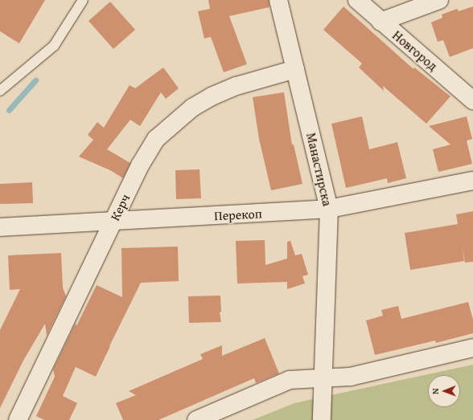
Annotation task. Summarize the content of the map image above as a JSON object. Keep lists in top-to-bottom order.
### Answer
{
  "streets": {
    "street": [
      "Новгород",
      "Манастирска",
      "Керч",
      "Перекоп"
    ]
  },
  "crossings": [
    ["Манастирска", "Керч"],
    ["Манастирска", "Перекоп"],
    ["Керч", "Перекоп"]
  ],
  "north": "left"
}
